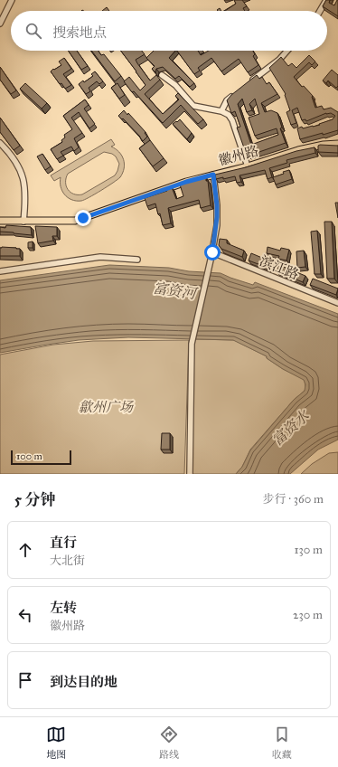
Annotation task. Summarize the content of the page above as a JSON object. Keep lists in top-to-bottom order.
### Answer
{
  "streets": {
    "main road": ["徽州路"],
    "street": ["滨江路"]
  },
  "water": ["富资河", "富资水"],
  "parks": ["歙州广场"],
  "scale_bar": "100 m",
  "page": {
    "search": "搜索地点",
    "scale": "100 m",
    "heading": ["5 分钟", "步行 · 360 m"],
    "list": [
      ["直行", "大北街", "130 m"],
      ["左转", "徽州路", "230 m"],
      "到达目的地"
    ],
    "nav": ["地图", "路线", "收藏"]
  }
}
